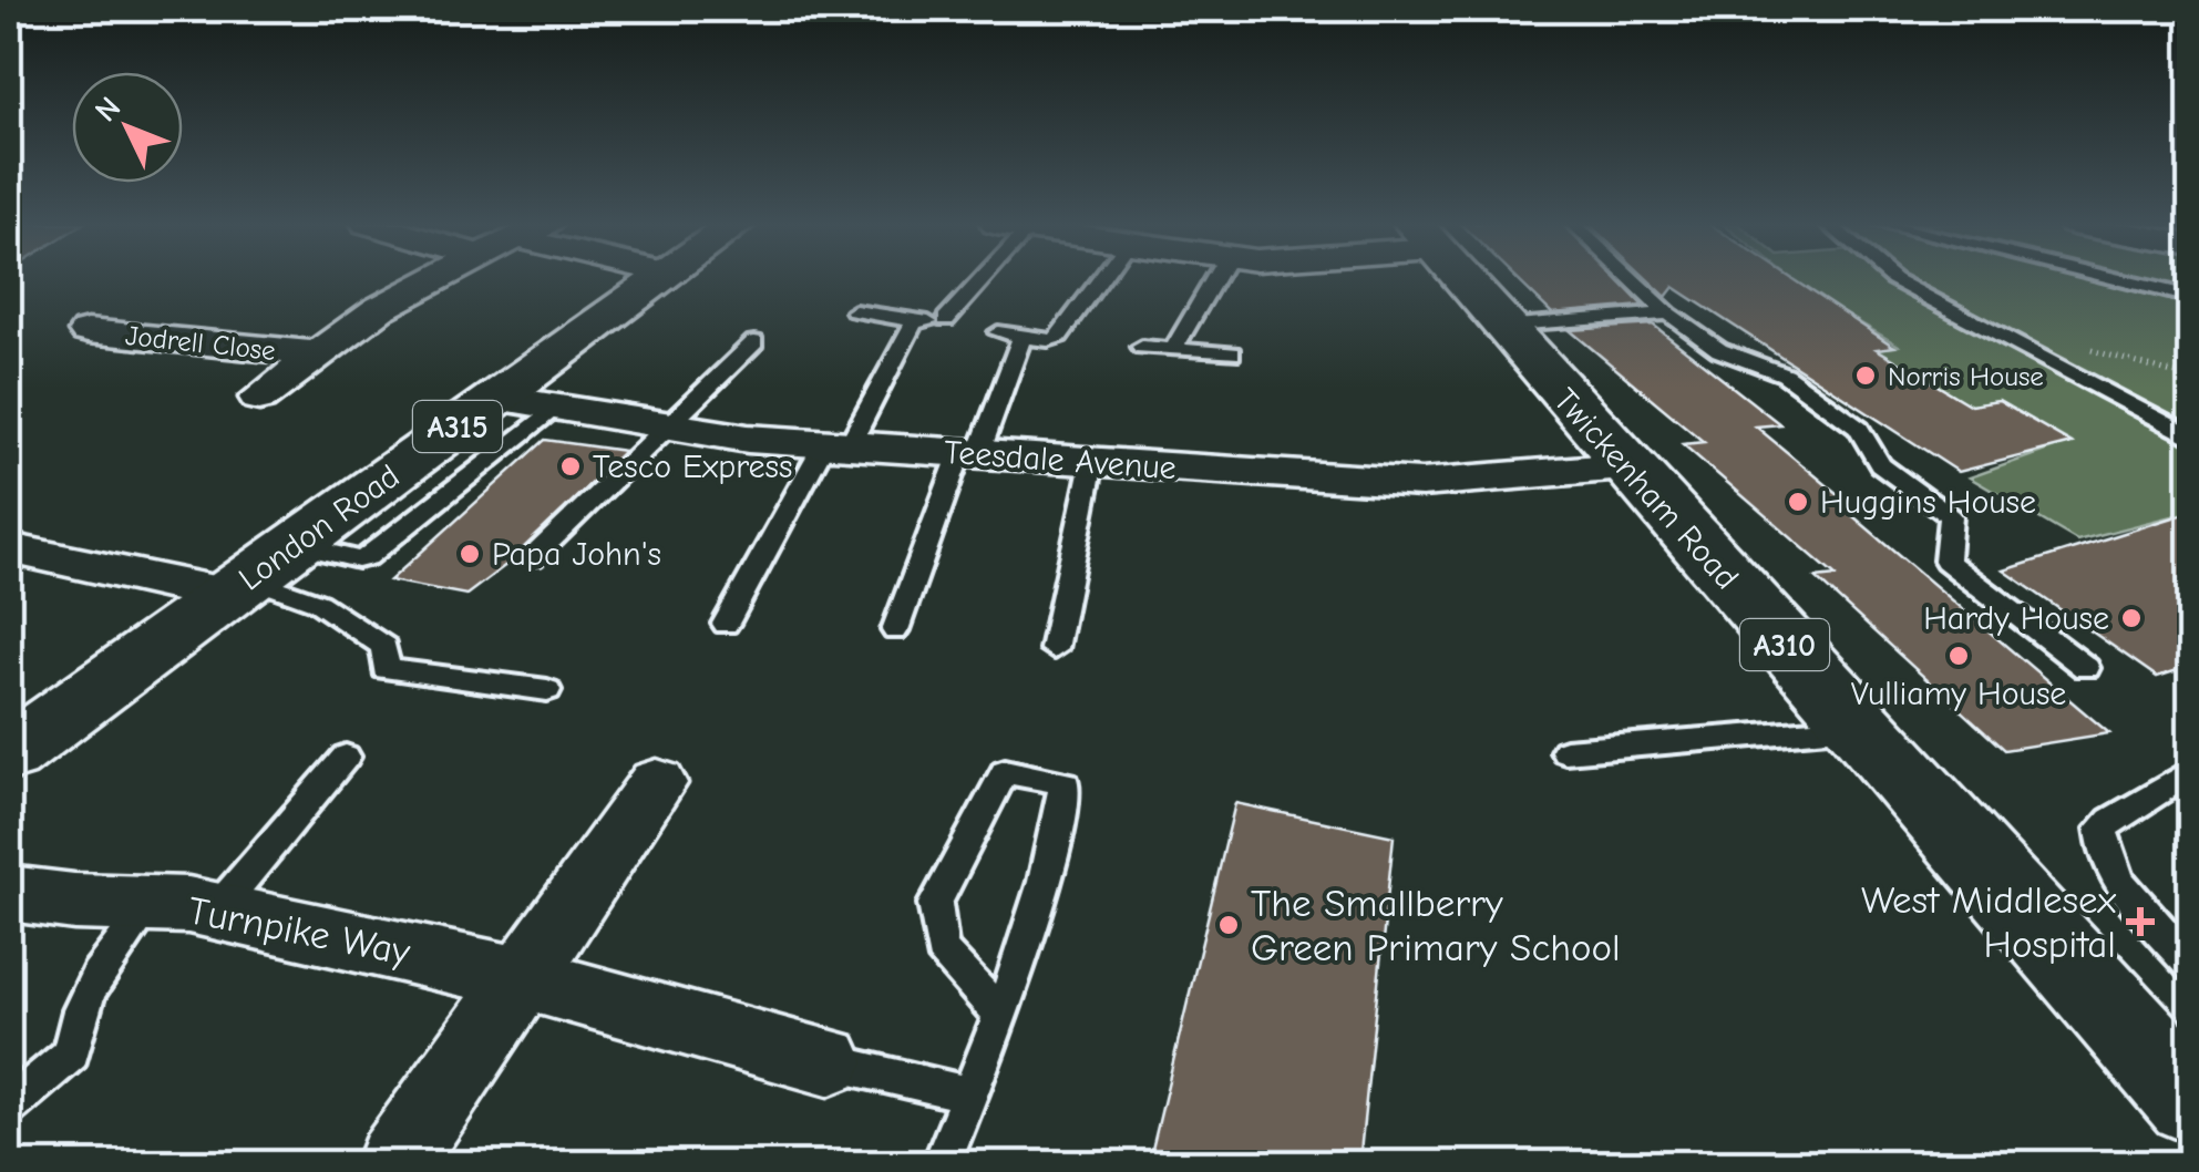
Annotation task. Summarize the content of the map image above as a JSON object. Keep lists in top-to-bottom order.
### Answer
{
  "streets": {
    "main road": [
      "A315",
      "Twickenham Road",
      "London Road",
      "A310"
    ],
    "street": ["Jodrell Close", "Teesdale Avenue", "Turnpike Way"]
  },
  "crossings": [
    ["Teesdale Avenue", "Twickenham Road"],
    ["Teesdale Avenue", "London Road"]
  ],
  "places": {
    "other": [
      "Norris House",
      "Tesco Express",
      "Huggins House",
      "Papa John's",
      "Hardy House",
      "Vulliamy House",
      "The Smallberry Green Primary School"
    ],
    "health": ["West Middlesex Hospital"]
  },
  "north": "top left"
}
